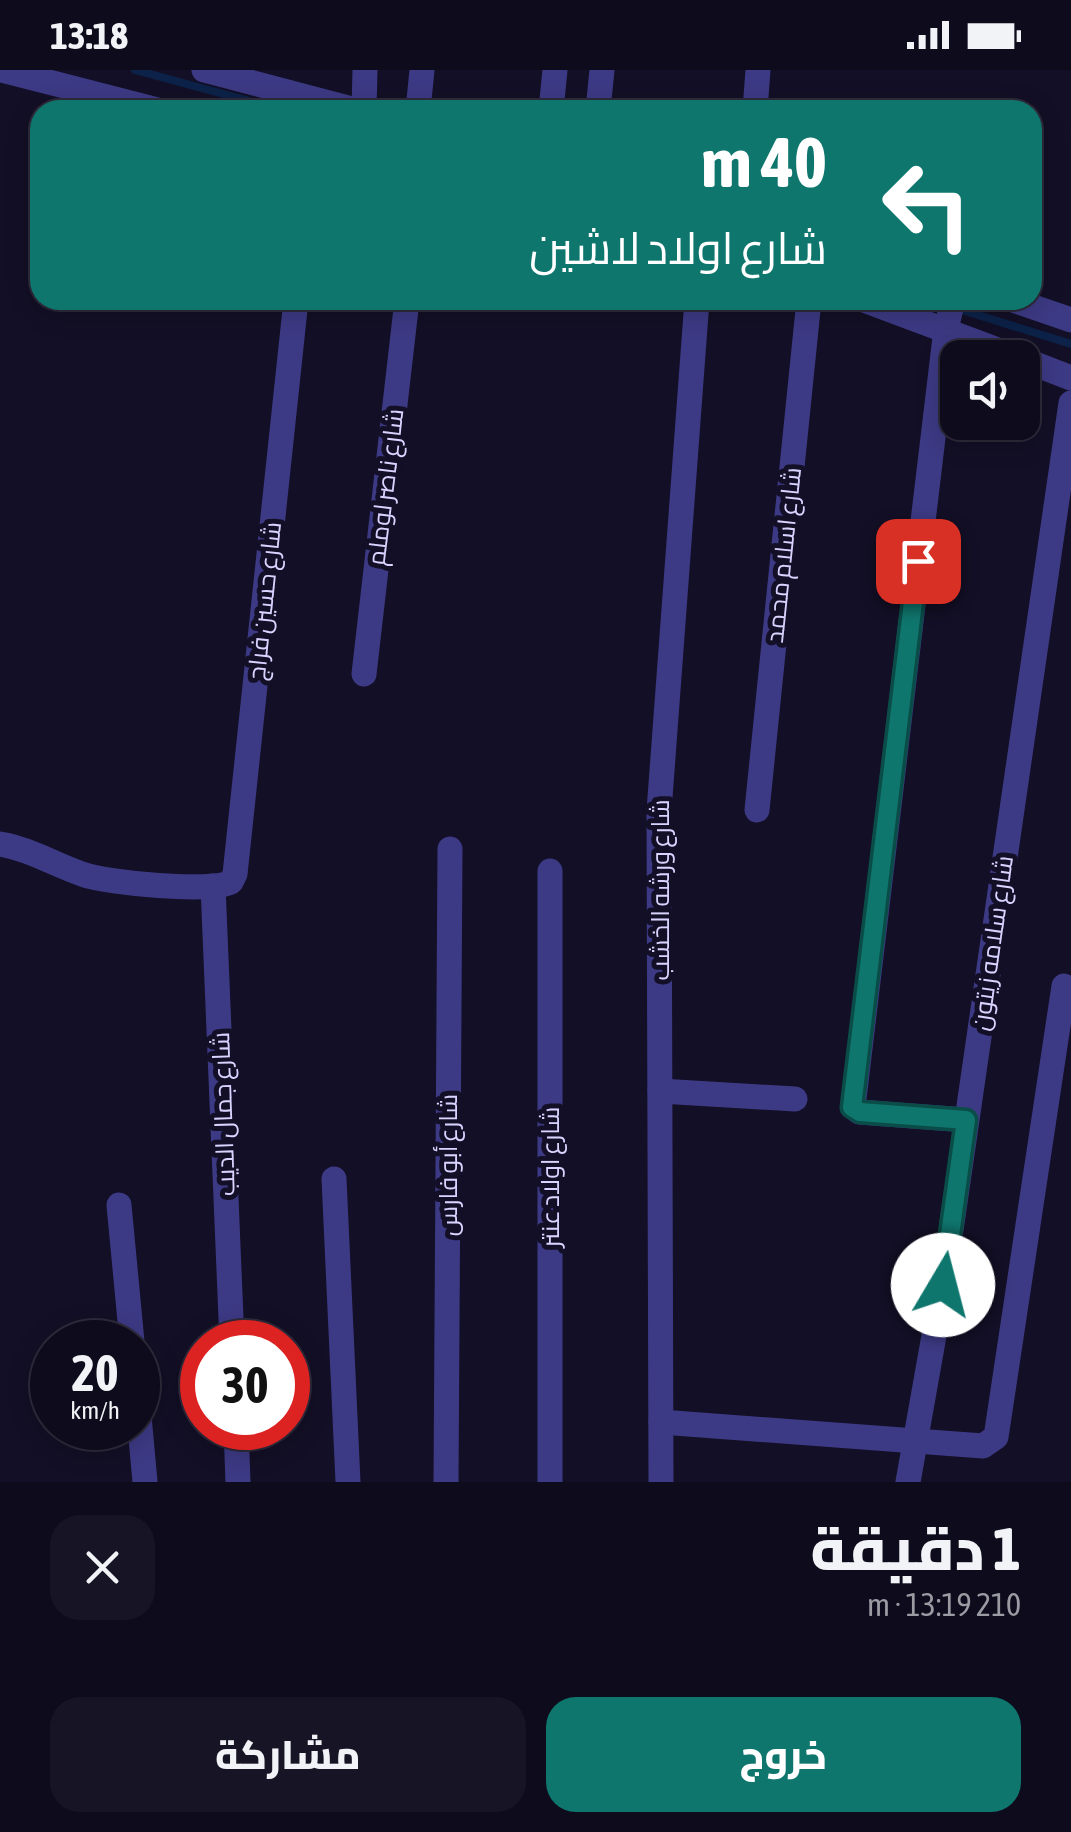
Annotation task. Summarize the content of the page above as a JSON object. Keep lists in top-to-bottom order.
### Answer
{
  "streets": {
    "street": [
      "شارع ناصر لوملم",
      "شارع اسلام محمد",
      "شارع حسين فراج",
      "شارع ورشه الخشب",
      "شارع سلامه زيتون",
      "شارع جمال الديب",
      "شارع أبو فارس",
      "شارع اولاد عنتر"
    ]
  },
  "crossings": [
    ["شارع حسين فراج", "شارع جمال الديب"]
  ],
  "page": {
    "status": "13:18",
    "turn": ["40 m", "شارع اولاد لاشين"],
    "speed": "20 km/h",
    "limit": "30",
    "heading": ["1 دقيقة", "210 m · 13:19"],
    "buttons": ["خروج", "مشاركة"]
  }
}
